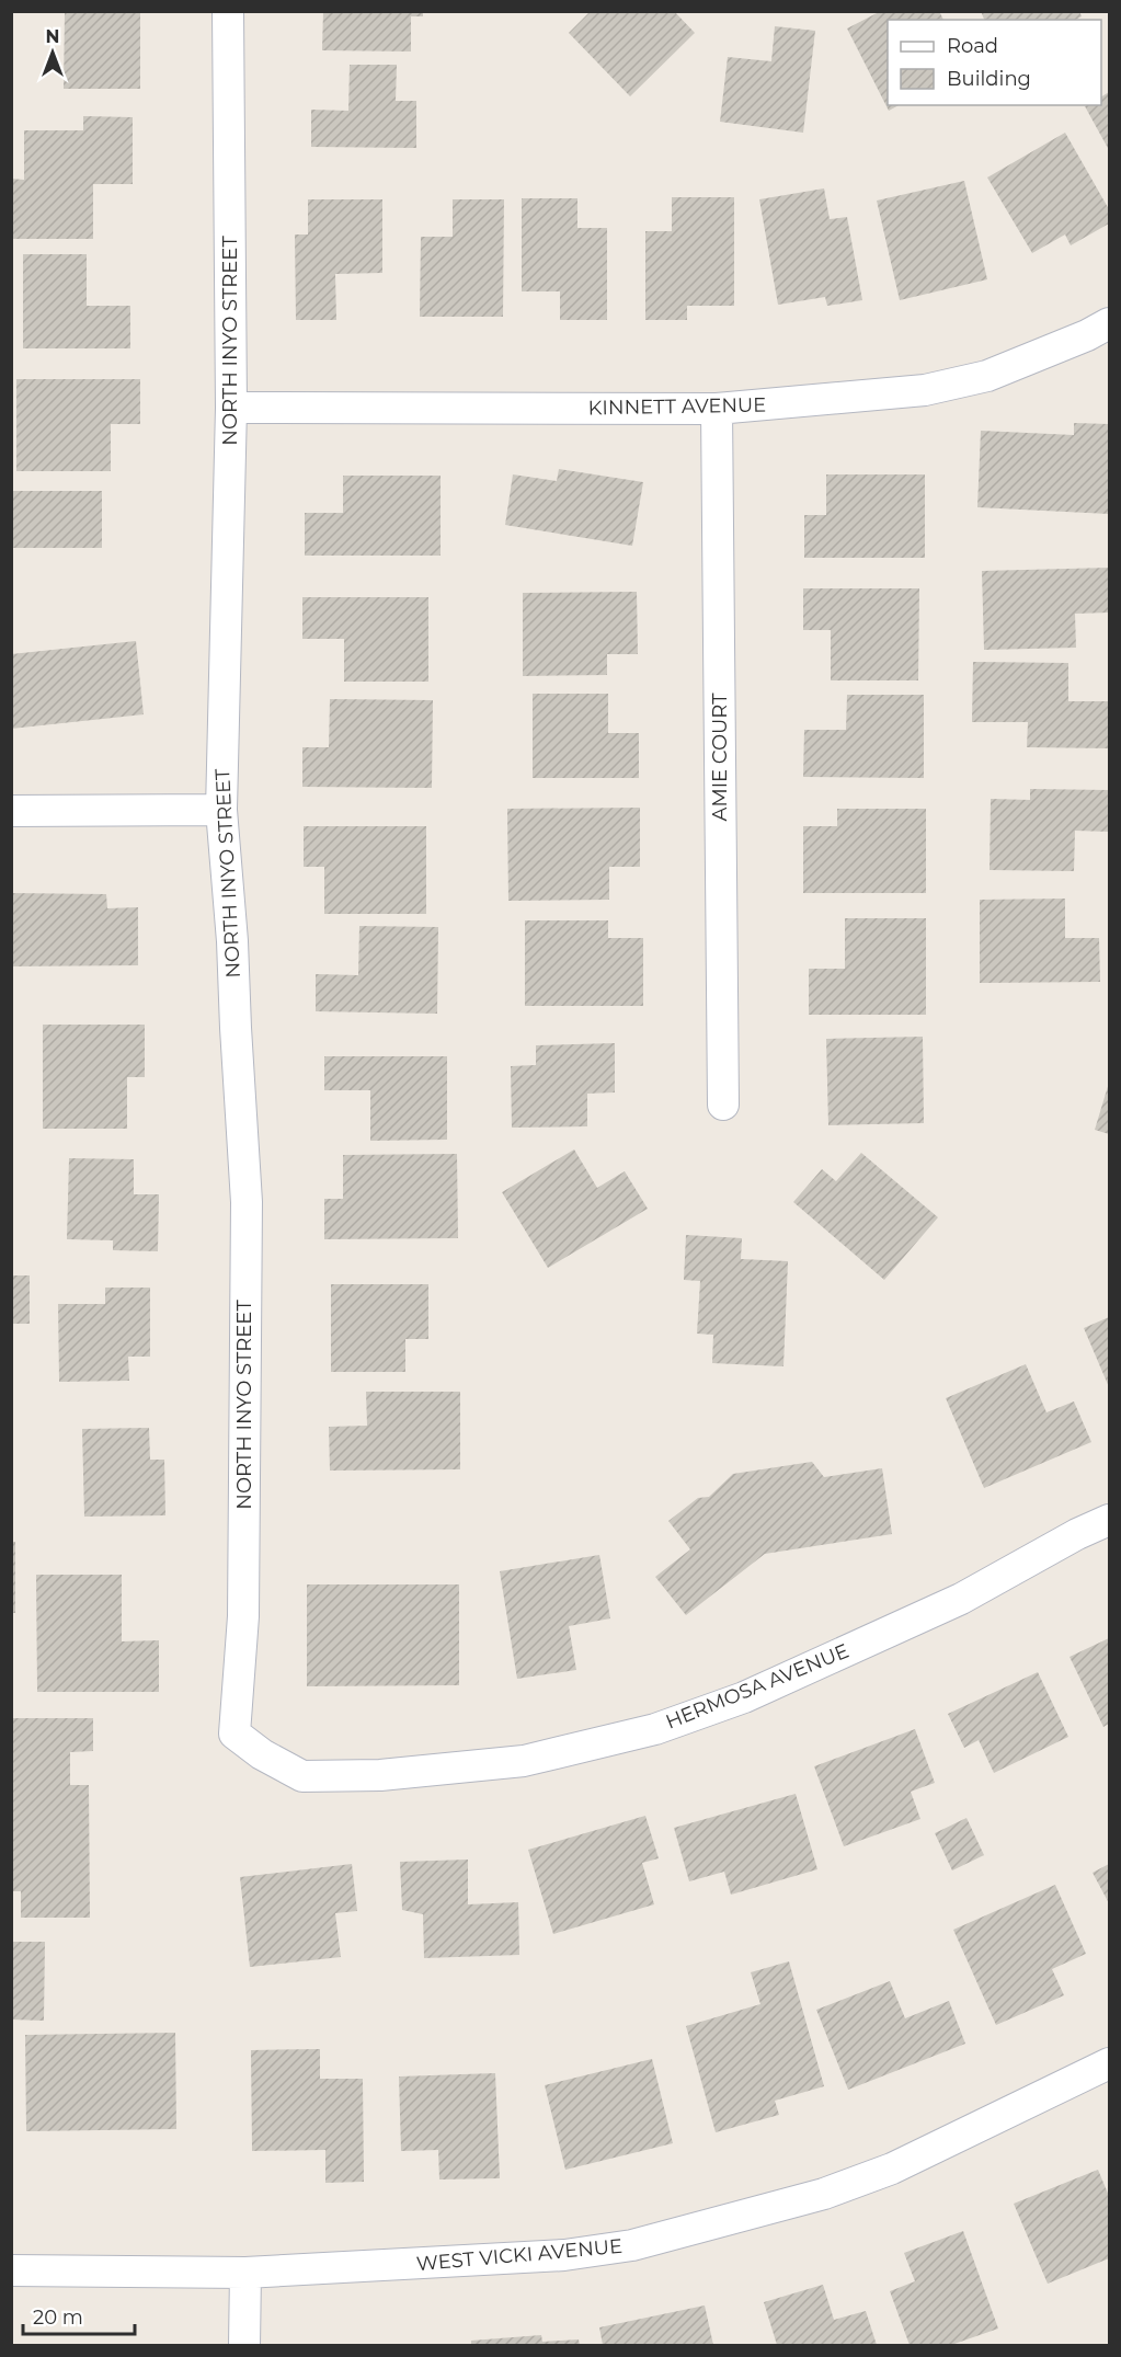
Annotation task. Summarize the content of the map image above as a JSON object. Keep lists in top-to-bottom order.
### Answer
{
  "streets": {
    "street": [
      "NORTH INYO STREET",
      "KINNETT AVENUE",
      "AMIE COURT",
      "HERMOSA AVENUE",
      "WEST VICKI AVENUE"
    ]
  },
  "crossings": [
    ["NORTH INYO STREET", "KINNETT AVENUE"],
    ["NORTH INYO STREET", "HERMOSA AVENUE"],
    ["KINNETT AVENUE", "AMIE COURT"]
  ],
  "legend": ["Road", "Building"],
  "scale_bar": "20 m",
  "north": "top"
}
